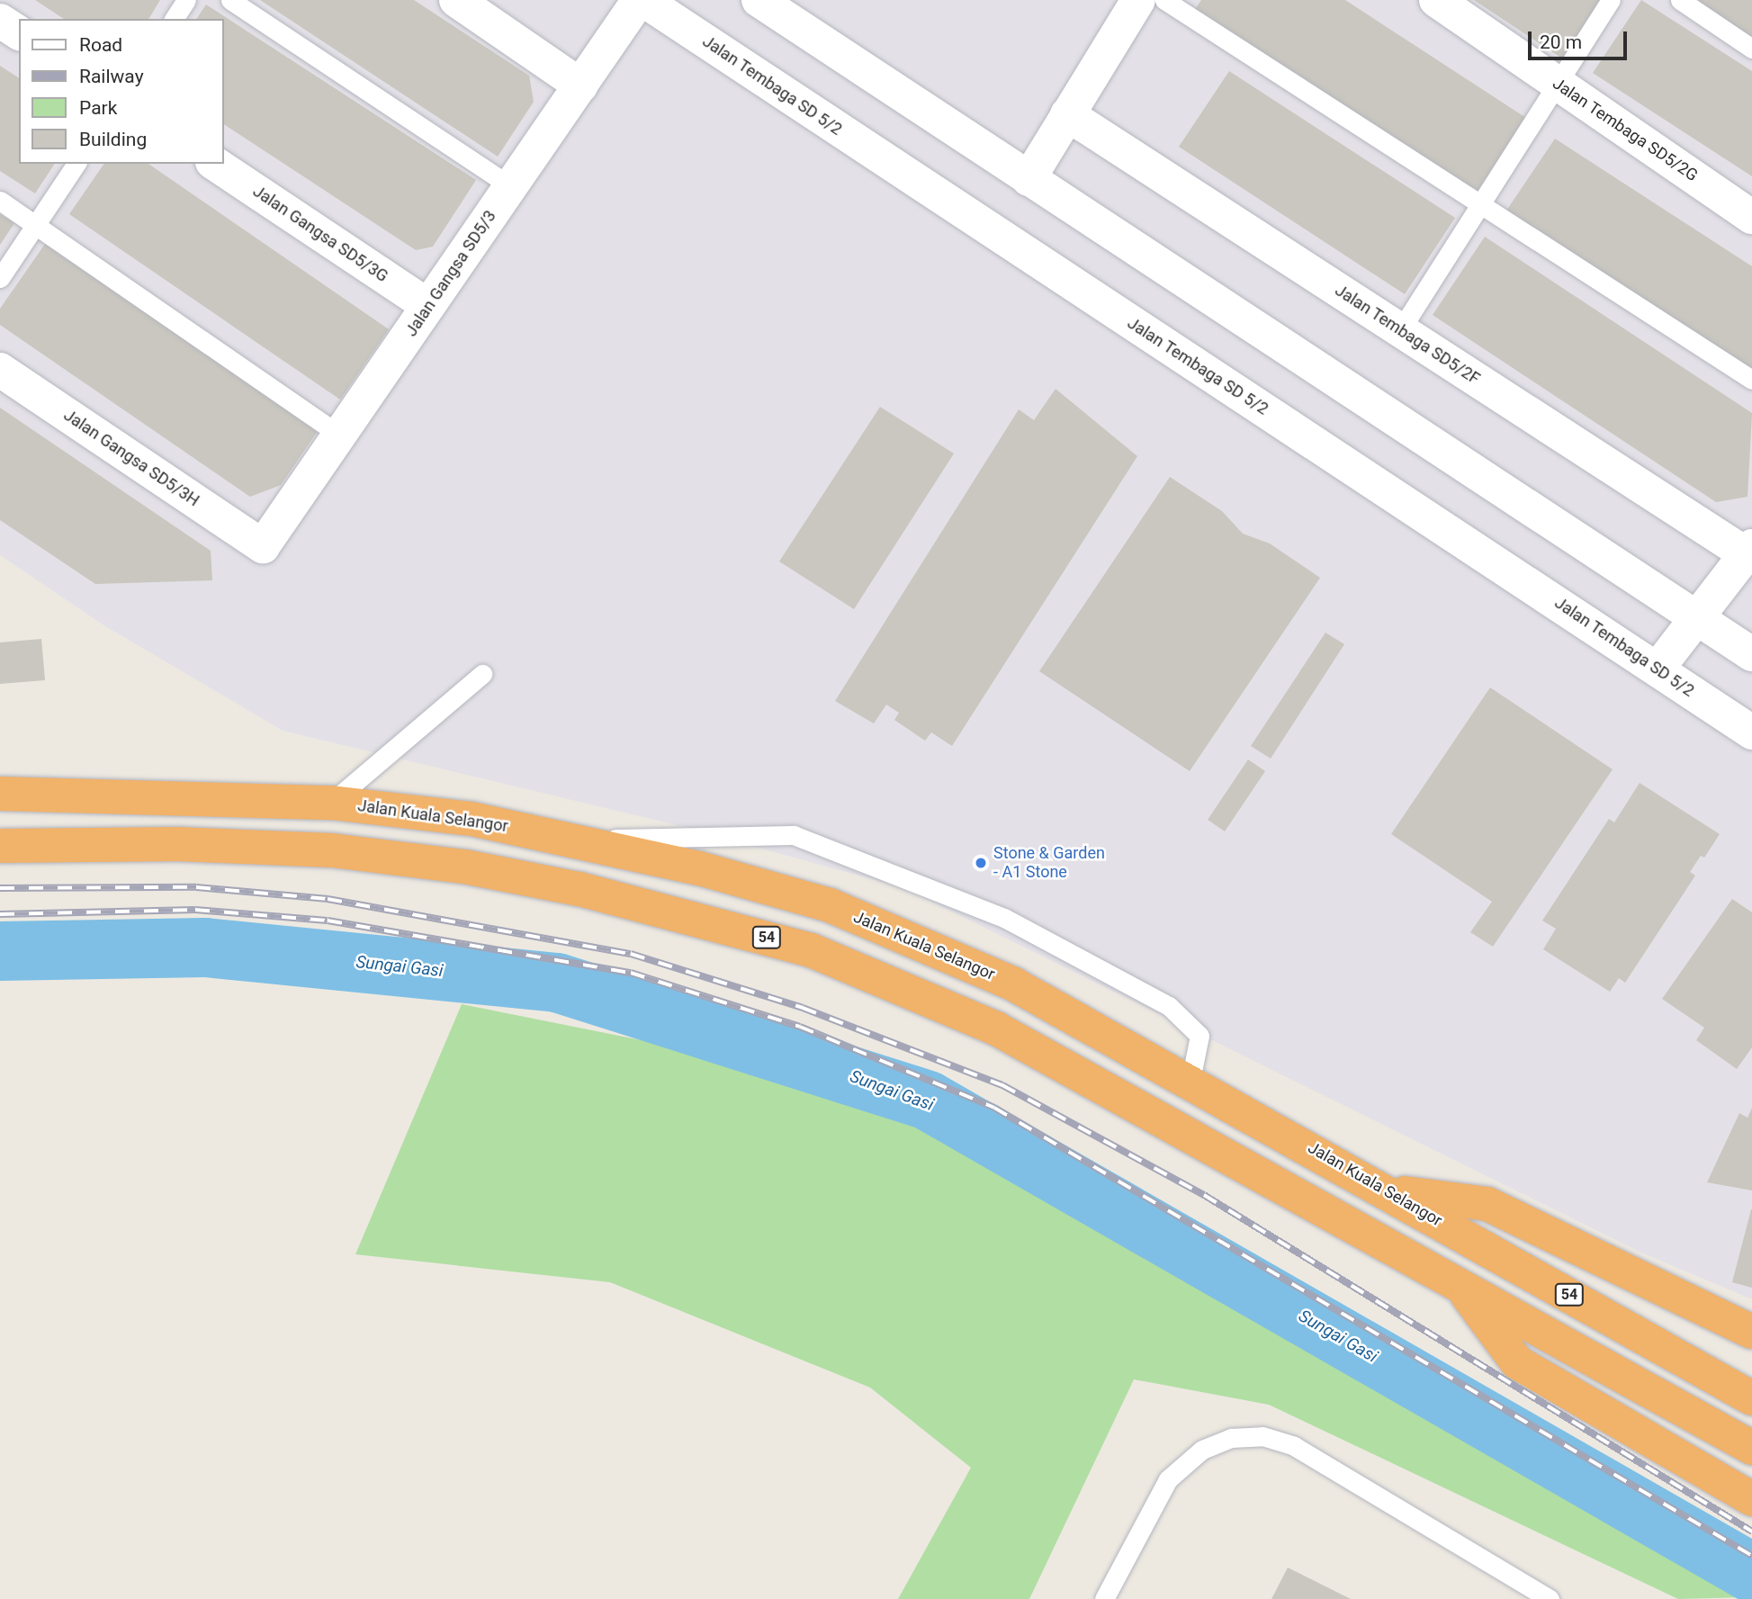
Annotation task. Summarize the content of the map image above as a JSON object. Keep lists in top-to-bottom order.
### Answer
{
  "streets": {
    "highway": ["Jalan Kuala Selangor", "54"],
    "street": [
      "Jalan Tembaga SD 5/2",
      "Jalan Tembaga SD5/2G",
      "Jalan Gangsa SD5/3G",
      "Jalan Gangsa SD5/3",
      "Jalan Tembaga SD5/2F",
      "Jalan Gangsa SD5/3H"
    ]
  },
  "crossings": [
    ["Jalan Tembaga SD 5/2", "Jalan Gangsa SD5/3"],
    ["Jalan Gangsa SD5/3G", "Jalan Gangsa SD5/3"],
    ["Jalan Gangsa SD5/3", "Jalan Gangsa SD5/3H"]
  ],
  "water": ["Sungai Gasi"],
  "places": ["Stone & Garden - A1 Stone"],
  "legend": [
    "Road",
    "Railway",
    "Park",
    "Building"
  ],
  "scale_bar": "20 m"
}
